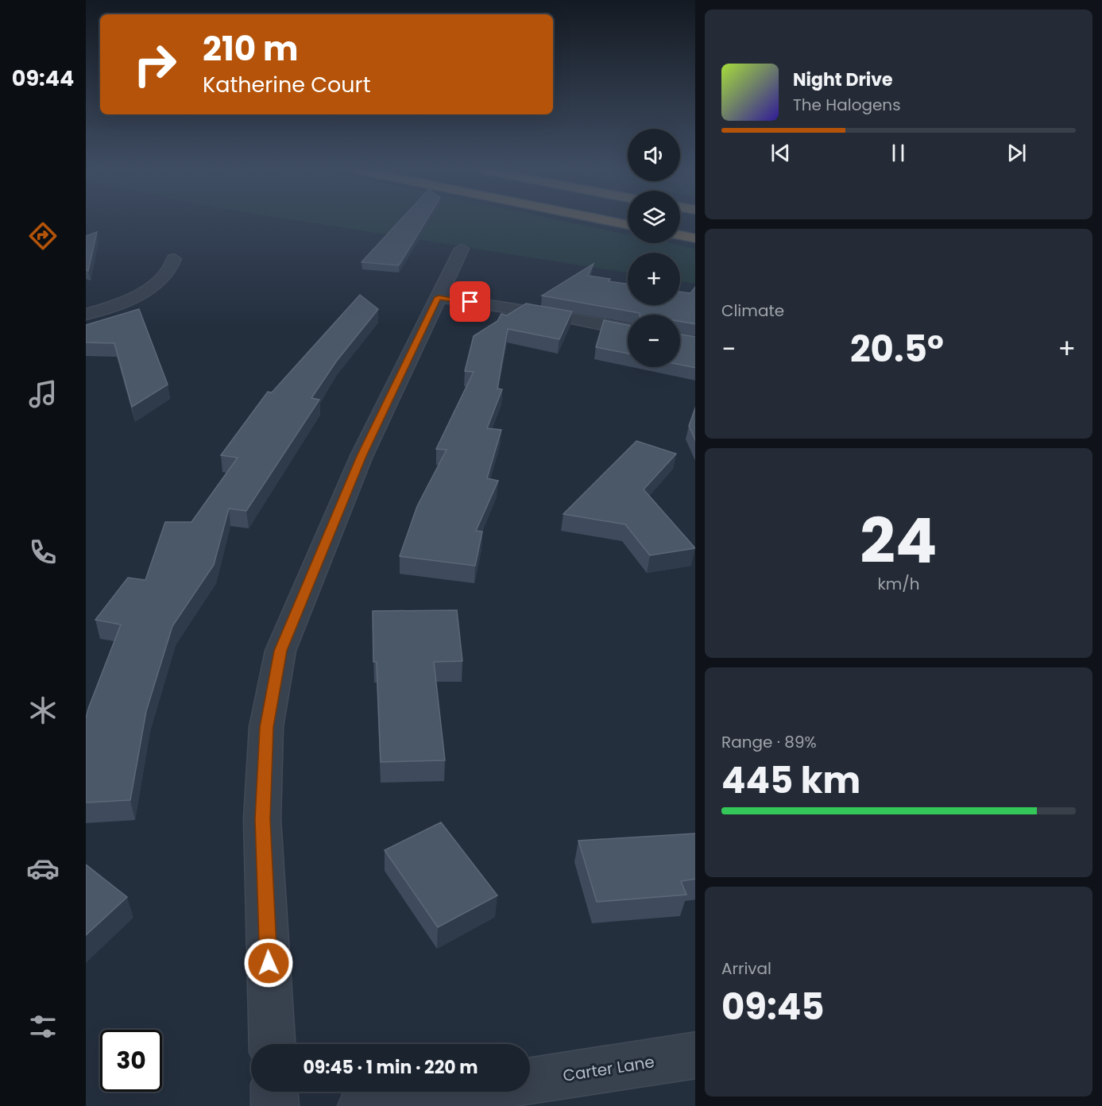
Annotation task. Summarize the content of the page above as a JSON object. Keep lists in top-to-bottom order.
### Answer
{
  "streets": {
    "street": ["Carter Lane"]
  },
  "page": {
    "tabs": "09:44",
    "turn": ["210 m", "Katherine Court"],
    "song": ["Night Drive", "The Halogens"],
    "map_buttons": ["+", "−"],
    "tile": [
      "Climate",
      ["24", "km/h"],
      ["Range · 89%", "445 km"],
      ["Arrival", "09:45"]
    ],
    "heat": ["−", "20.5°", "+"],
    "limit": "30",
    "trip": "09:45 · 1 min · 220 m"
  }
}
